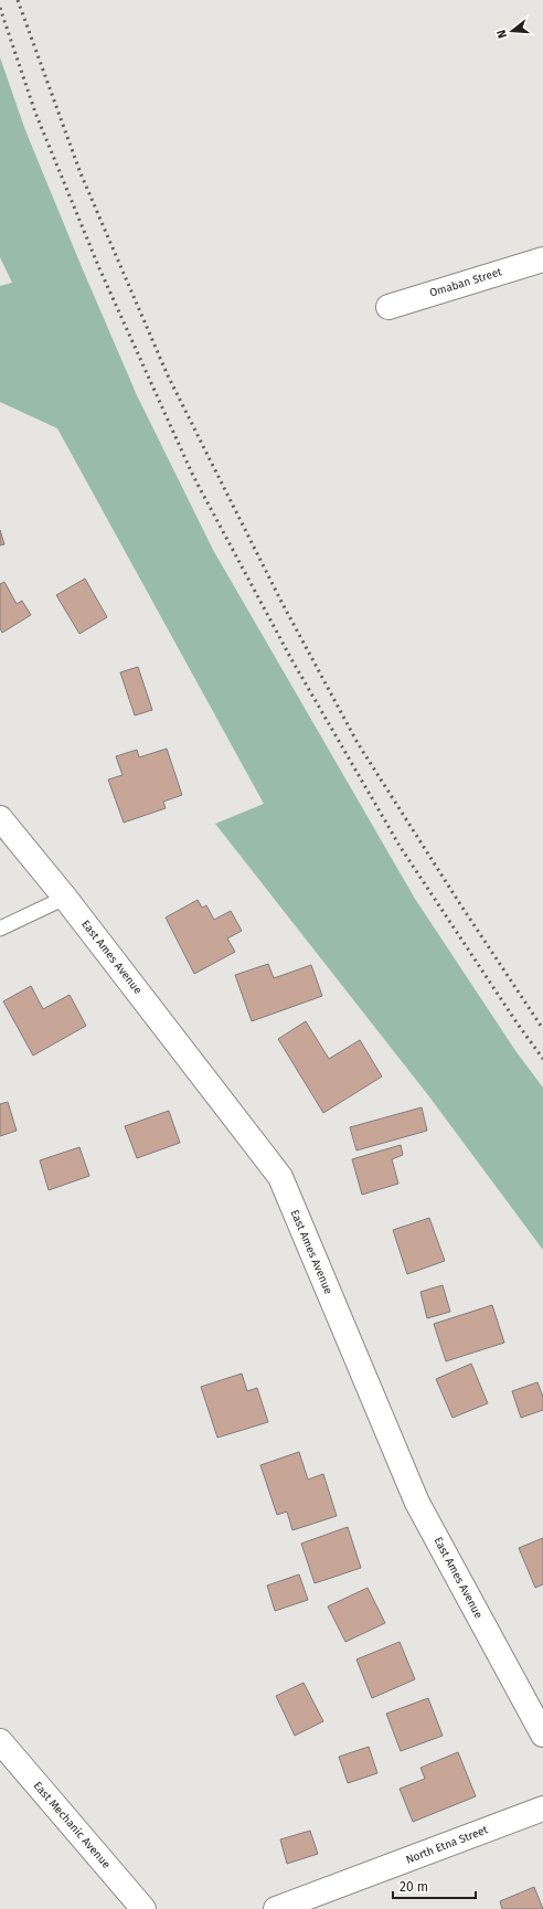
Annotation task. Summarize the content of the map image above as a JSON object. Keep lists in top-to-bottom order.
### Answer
{
  "streets": {
    "street": [
      "Omaban Street",
      "East Ames Avenue",
      "East Mechanic Avenue",
      "North Etna Street"
    ]
  },
  "scale_bar": "20 m",
  "north": "left"
}
